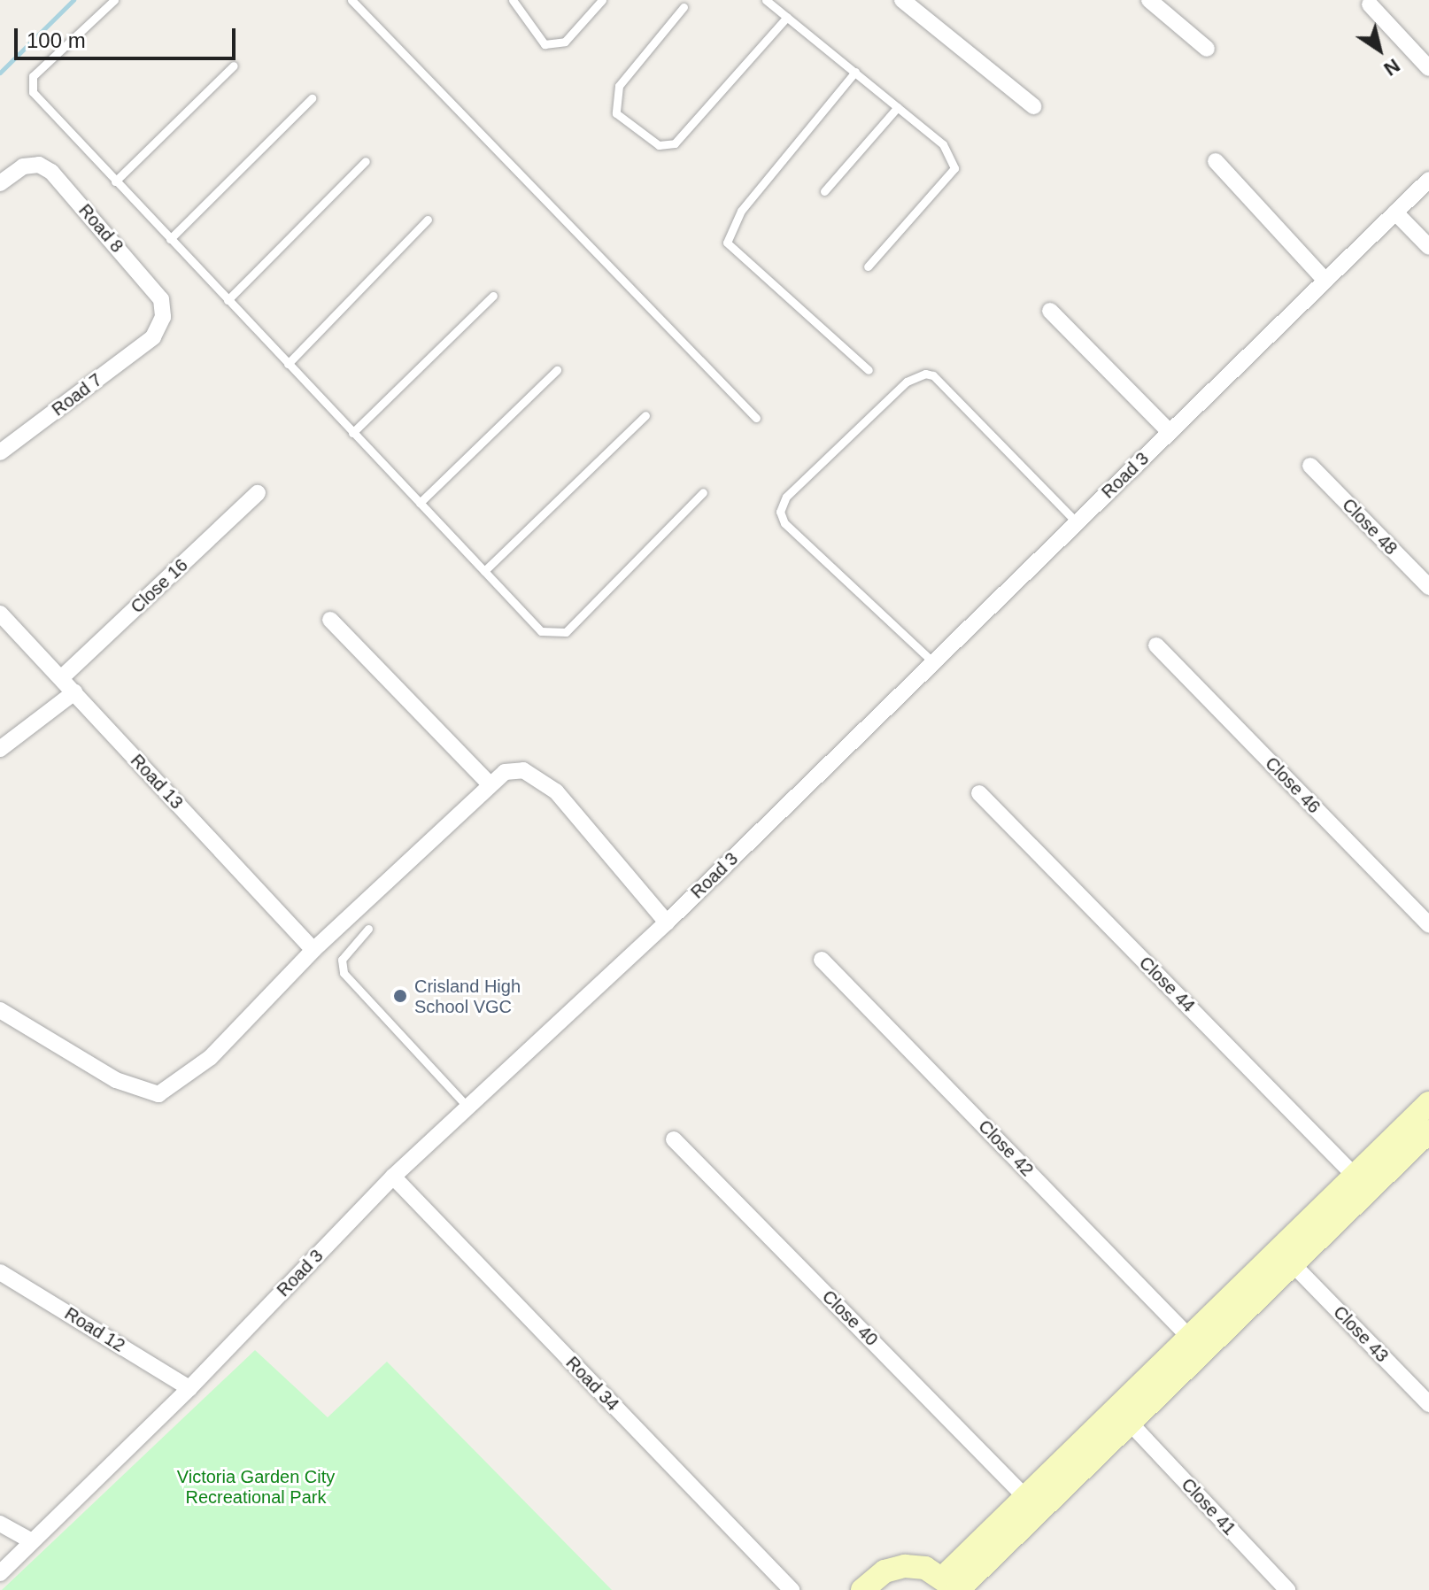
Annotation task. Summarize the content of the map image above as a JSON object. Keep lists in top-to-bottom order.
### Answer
{
  "streets": {
    "street": [
      "Road 8",
      "Road 7",
      "Road 3",
      "Close 48",
      "Close 16",
      "Road 13",
      "Close 46",
      "Close 44",
      "Close 42",
      "Close 40",
      "Road 12",
      "Close 43",
      "Road 34",
      "Close 41"
    ]
  },
  "crossings": [
    ["Road 8", "Road 7"],
    ["Road 3", "Road 12"],
    ["Road 3", "Road 34"],
    ["Close 16", "Road 13"]
  ],
  "parks": ["Victoria Garden City Recreational Park"],
  "places": ["Crisland High School VGC"],
  "scale_bar": "100 m",
  "north": "bottom right"
}
